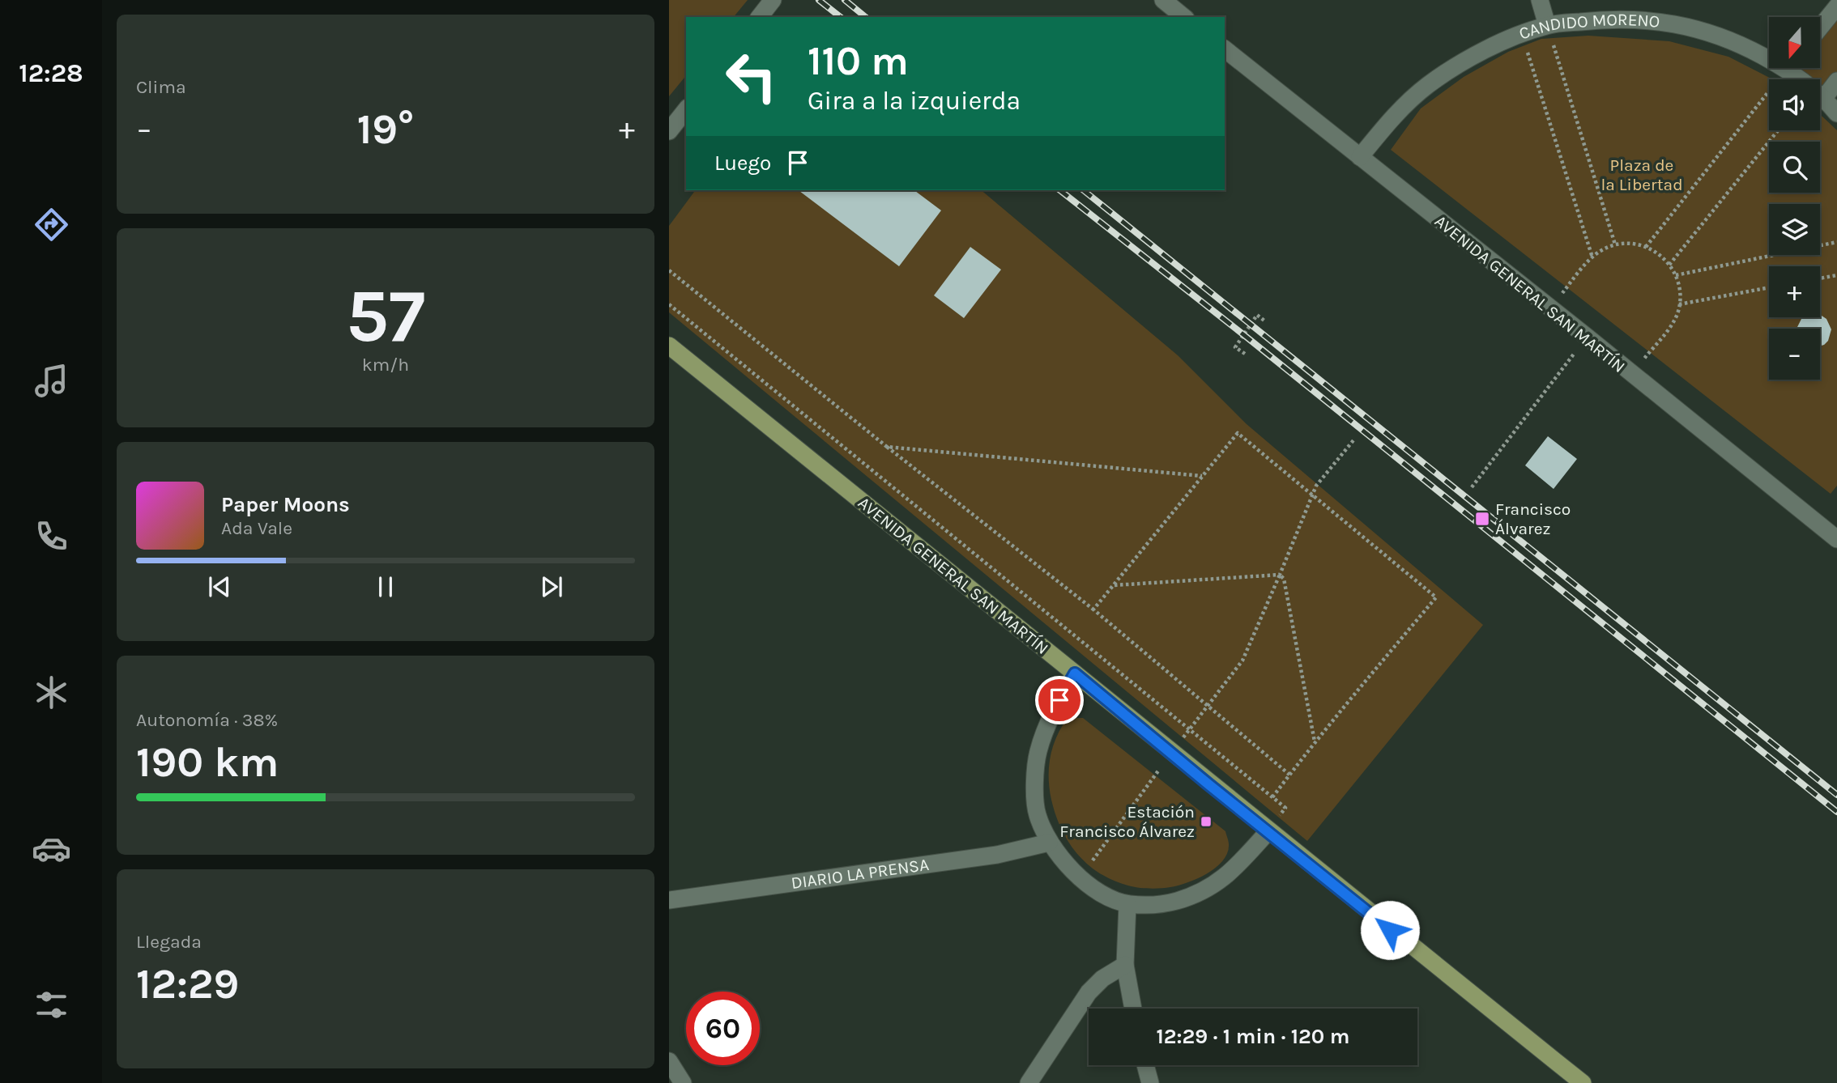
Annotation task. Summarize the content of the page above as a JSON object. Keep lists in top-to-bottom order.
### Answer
{
  "streets": {
    "main road": ["AVENIDA GENERAL SAN MARTÍN"],
    "street": ["CANDIDO MORENO", "DIARIO LA PRENSA"]
  },
  "crossings": [
    ["CANDIDO MORENO", "AVENIDA GENERAL SAN MARTÍN"]
  ],
  "parks": ["Plaza de la Libertad"],
  "places": {
    "transit": ["Francisco Álvarez", "Estación Francisco Álvarez"]
  },
  "north": "bottom",
  "page": {
    "tabs": "12:28",
    "tile": [
      "Clima",
      ["57", "km/h"],
      ["Autonomía · 38%", "190 km"],
      ["Llegada", "12:29"]
    ],
    "map_buttons": ["+", "−"],
    "turn": ["110 m", "Gira a la izquierda"],
    "heat": ["−", "19°", "+"],
    "then": "Luego",
    "song": ["Paper Moons", "Ada Vale"],
    "limit": "60",
    "trip": "12:29 · 1 min · 120 m"
  }
}
